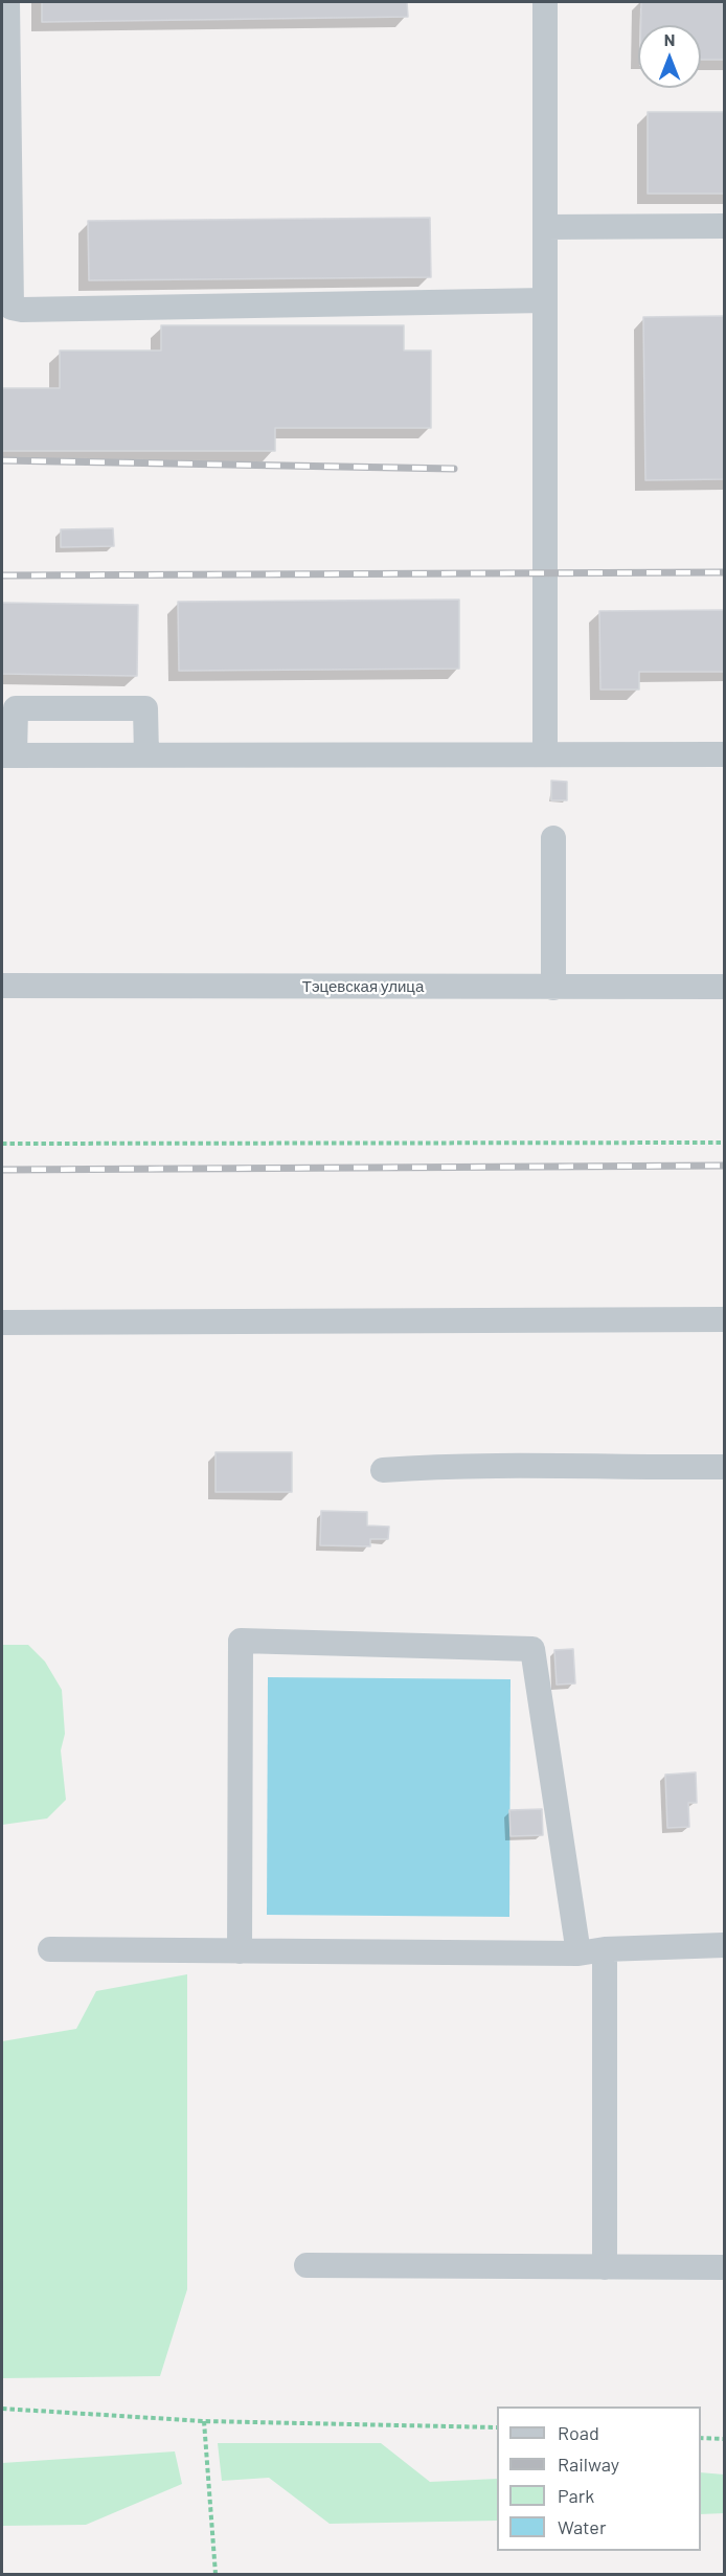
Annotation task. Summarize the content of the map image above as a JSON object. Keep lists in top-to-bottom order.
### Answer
{
  "streets": {
    "street": ["Тэцевская улица"]
  },
  "legend": [
    "Road",
    "Railway",
    "Park",
    "Water"
  ],
  "north": "top"
}
